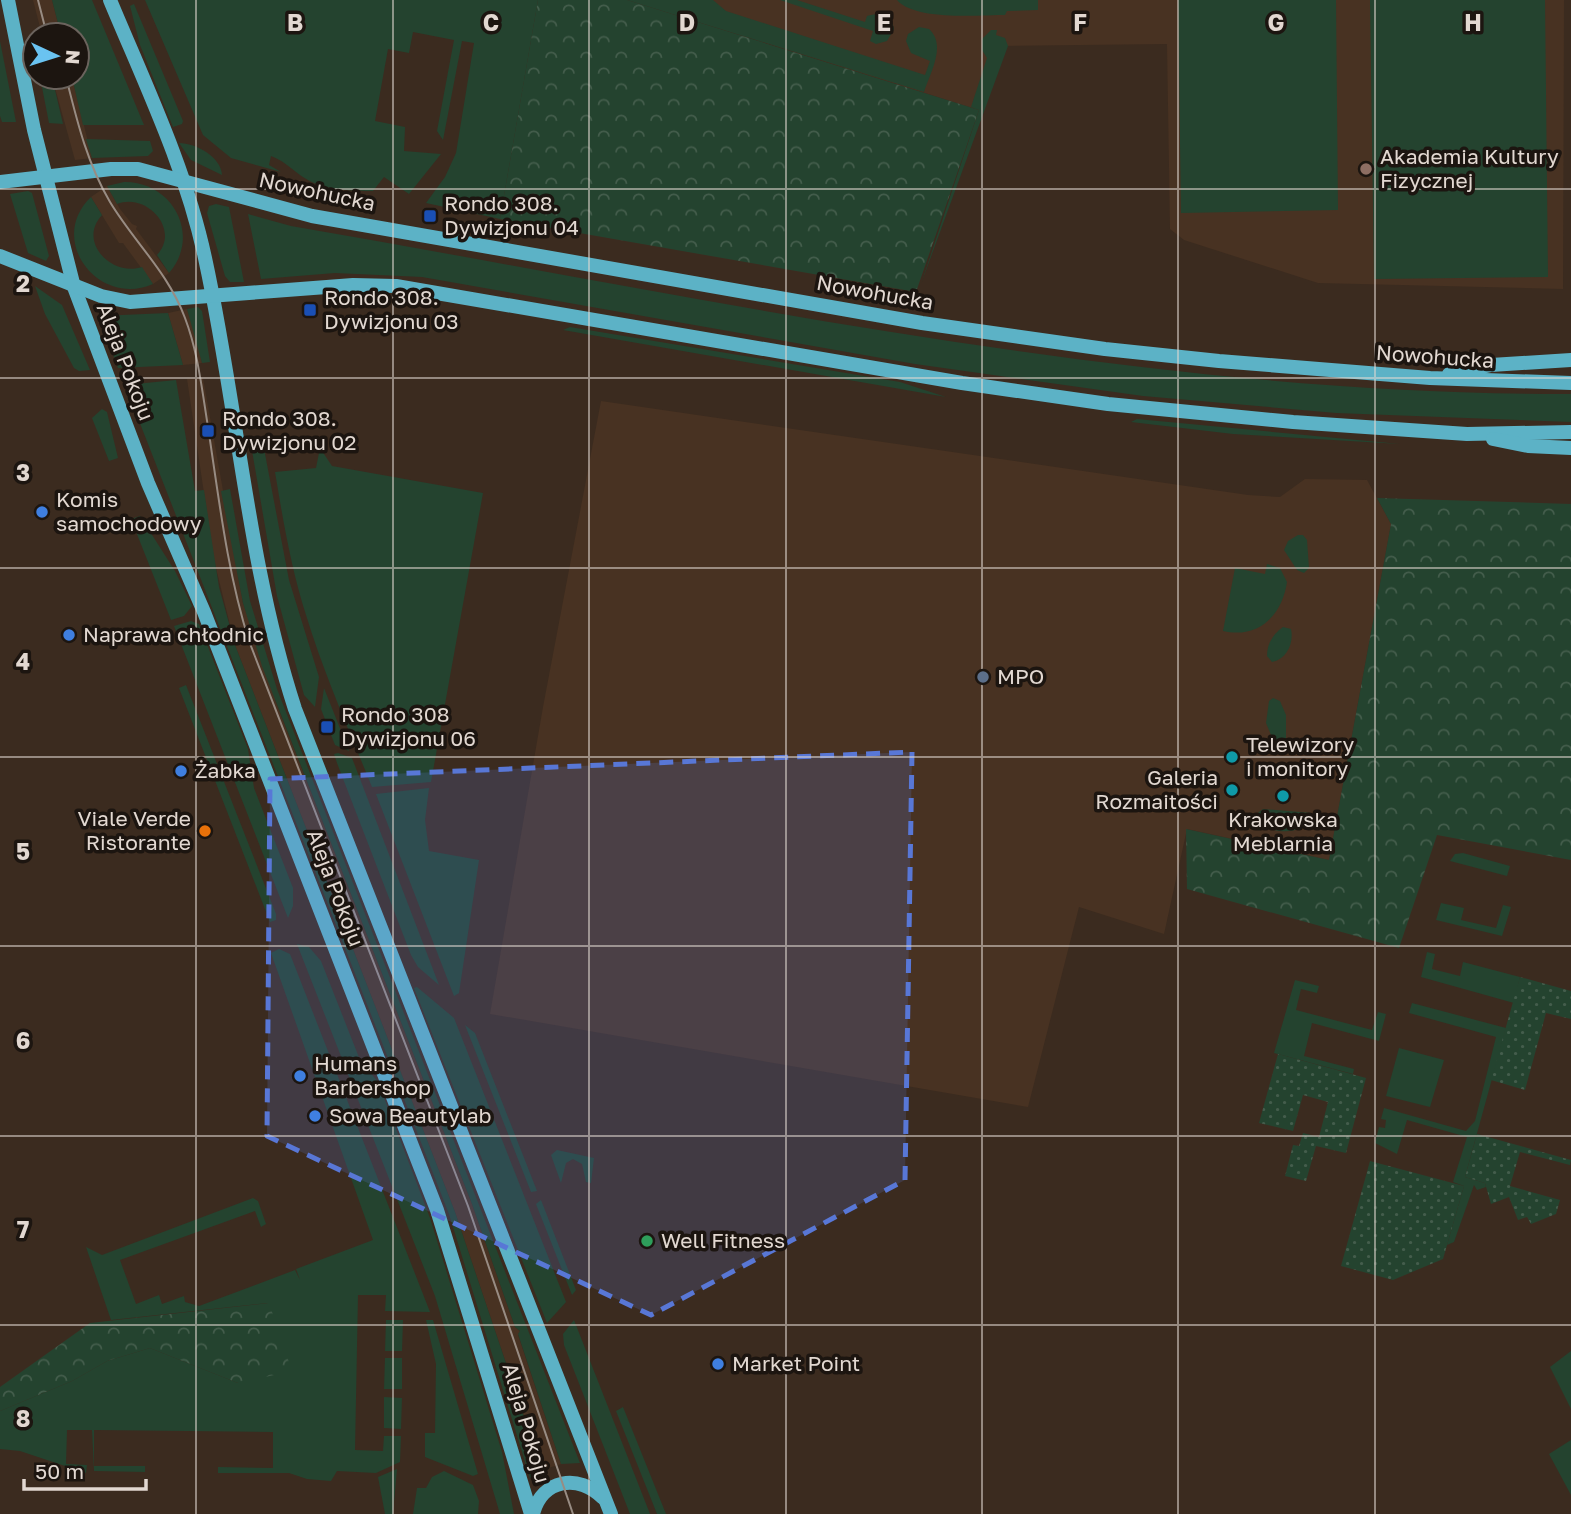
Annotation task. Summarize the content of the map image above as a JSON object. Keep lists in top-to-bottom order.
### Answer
{
  "streets": {
    "main road": ["Nowohucka", "Aleja Pokoju"]
  },
  "crossings": [
    ["Nowohucka", "Aleja Pokoju"]
  ],
  "places": {
    "other": [
      "Akademia Kultury Fizycznej",
      "Komis samochodowy",
      "Naprawa chłodnic",
      "MPO",
      "Telewizory i monitory",
      "Żabka",
      "Galeria Rozmaitości",
      "Krakowska Meblarnia",
      "Viale Verde Ristorante",
      "Humans Barbershop",
      "Sowa Beautylab",
      "Well Fitness",
      "Market Point"
    ],
    "transit": [
      "Rondo 308. Dywizjonu 04",
      "Rondo 308. Dywizjonu 03",
      "Rondo 308. Dywizjonu 02",
      "Rondo 308 Dywizjonu 06"
    ]
  },
  "scale_bar": "50 m",
  "north": "right",
  "grid": {
    "columns": [
      "B",
      "C",
      "D",
      "E",
      "F",
      "G",
      "H"
    ],
    "rows": [
      "2",
      "3",
      "4",
      "5",
      "6",
      "7",
      "8"
    ]
  }
}
